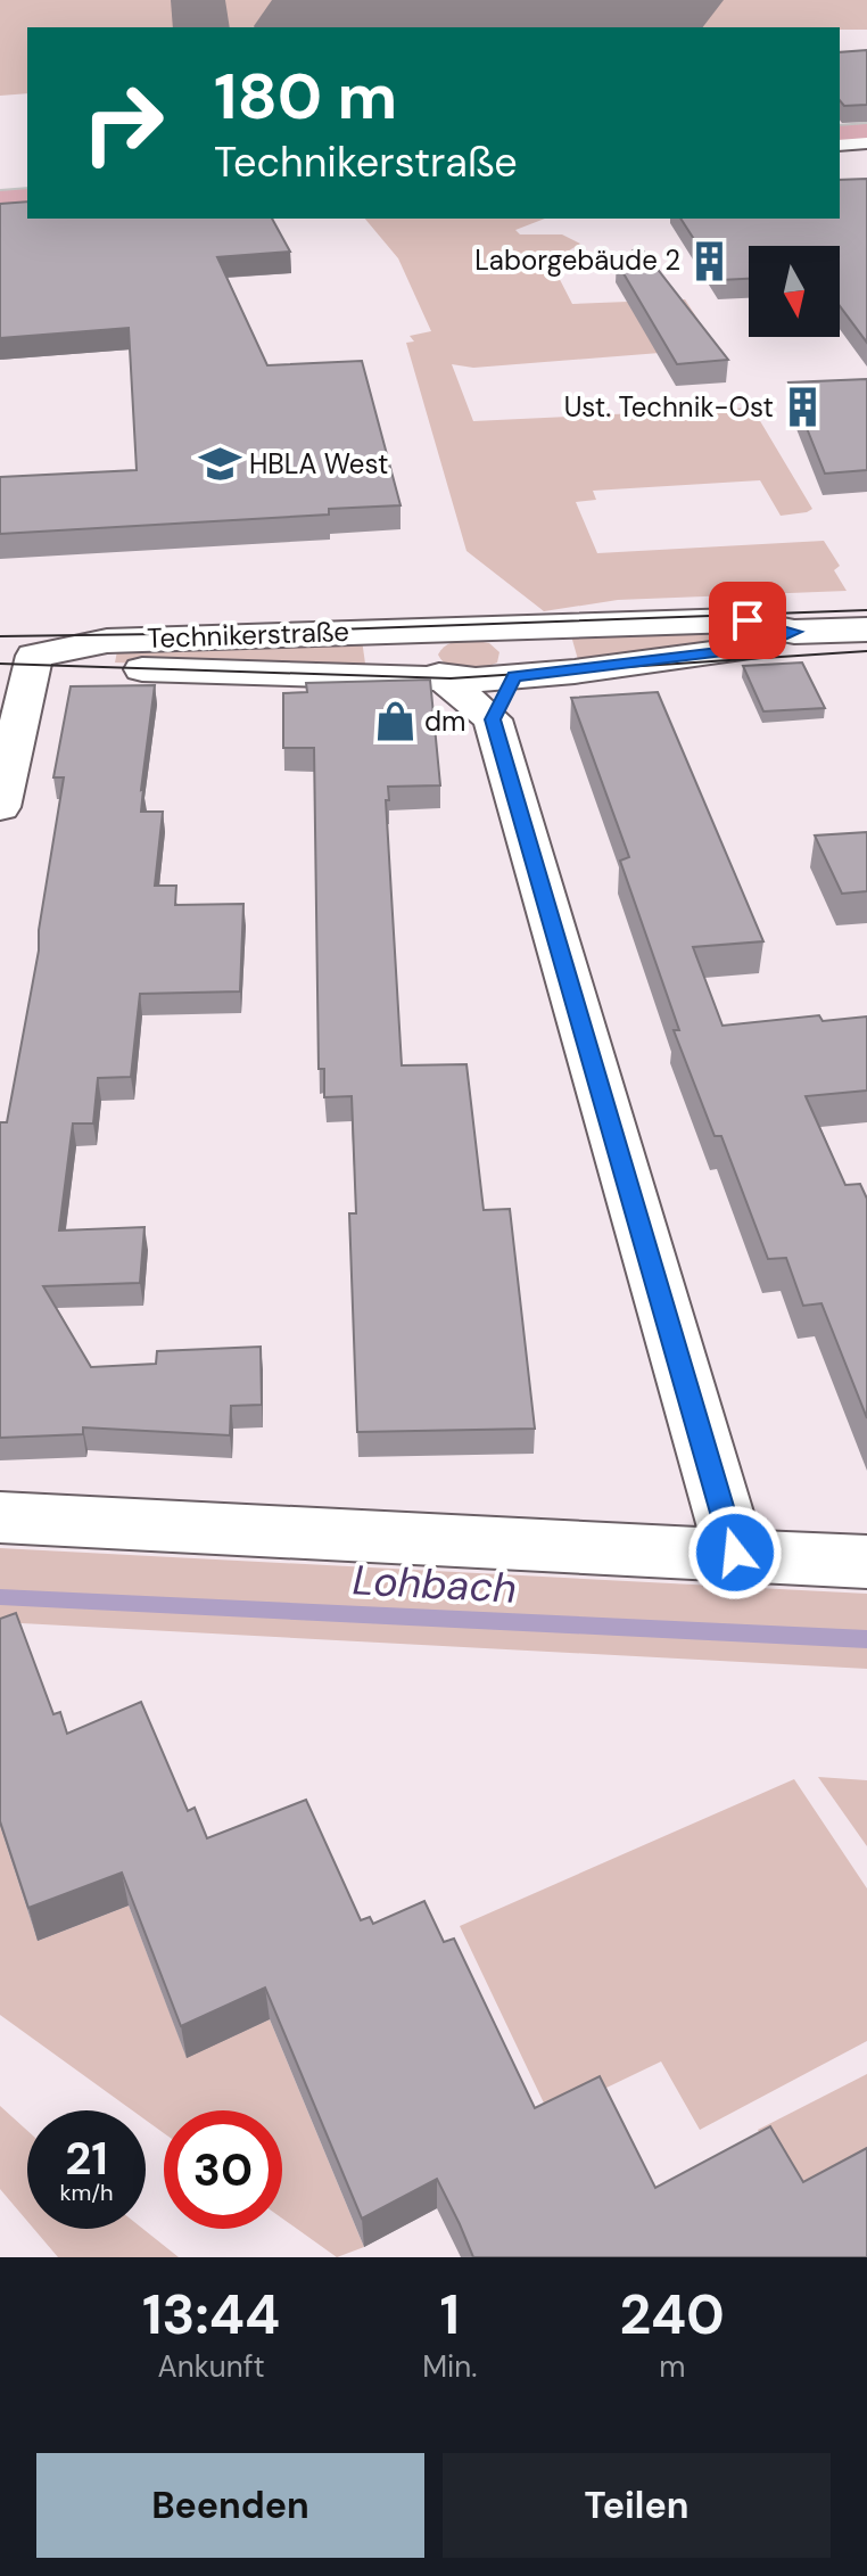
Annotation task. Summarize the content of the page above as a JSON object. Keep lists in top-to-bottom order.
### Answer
{
  "streets": {
    "street": ["Technikerstraße"]
  },
  "water": ["Lohbach"],
  "places": {
    "building": ["Laborgebäude 2", "Ust. Technik-Ost"],
    "school or university": ["HBLA West"],
    "shop": ["dm"]
  },
  "north": "bottom",
  "page": {
    "turn": ["180 m", "Technikerstraße"],
    "speed": "21 km/h",
    "limit": "30",
    "eta": [
      "13:44",
      "Ankunft",
      "1",
      "Min.",
      "240",
      "m"
    ],
    "buttons": ["Beenden", "Teilen"]
  }
}
